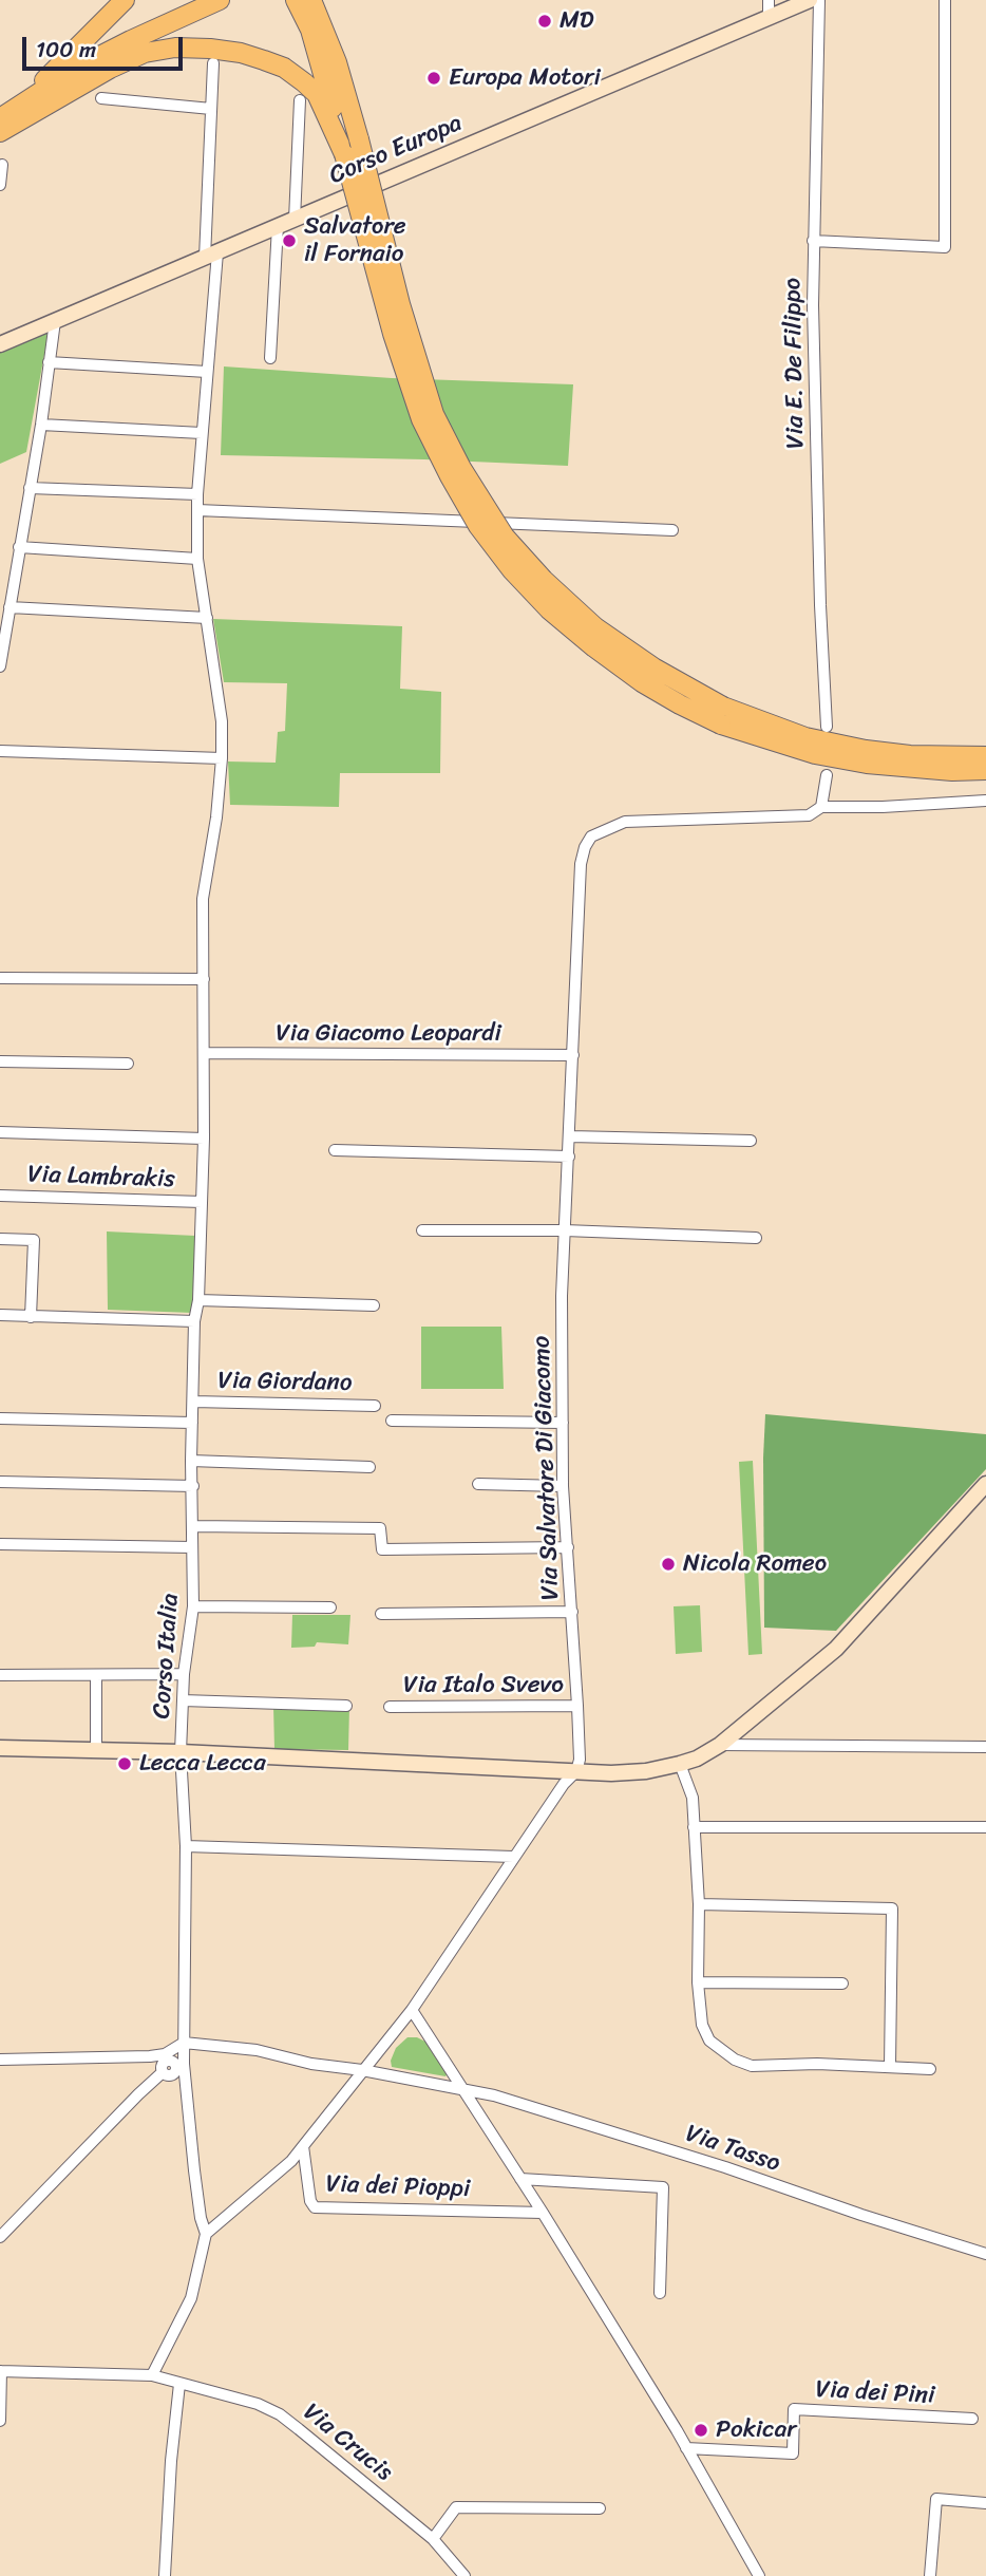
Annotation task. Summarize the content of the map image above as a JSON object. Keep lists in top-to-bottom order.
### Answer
{
  "streets": {
    "street": [
      "Corso Europa",
      "Via E. De Filippo",
      "Via Giacomo Leopardi",
      "Via Lambrakis",
      "Via Giordano",
      "Via Salvatore Di Giacomo",
      "Corso Italia",
      "Via Italo Svevo",
      "Via Tasso",
      "Via dei Pioppi",
      "Via dei Pini",
      "Via Crucis"
    ]
  },
  "crossings": [
    ["Corso Europa", "Corso Italia"],
    ["Via Giacomo Leopardi", "Via Salvatore Di Giacomo"],
    ["Via Giacomo Leopardi", "Corso Italia"],
    ["Via Lambrakis", "Corso Italia"],
    ["Via Giordano", "Corso Italia"],
    ["Via Salvatore Di Giacomo", "Via Italo Svevo"],
    ["Corso Italia", "Via Tasso"]
  ],
  "places": [
    "MD",
    "Europa Motori",
    "Salvatore il Fornaio",
    "Nicola Romeo",
    "Lecca Lecca",
    "Pokicar"
  ],
  "scale_bar": "100 m"
}
